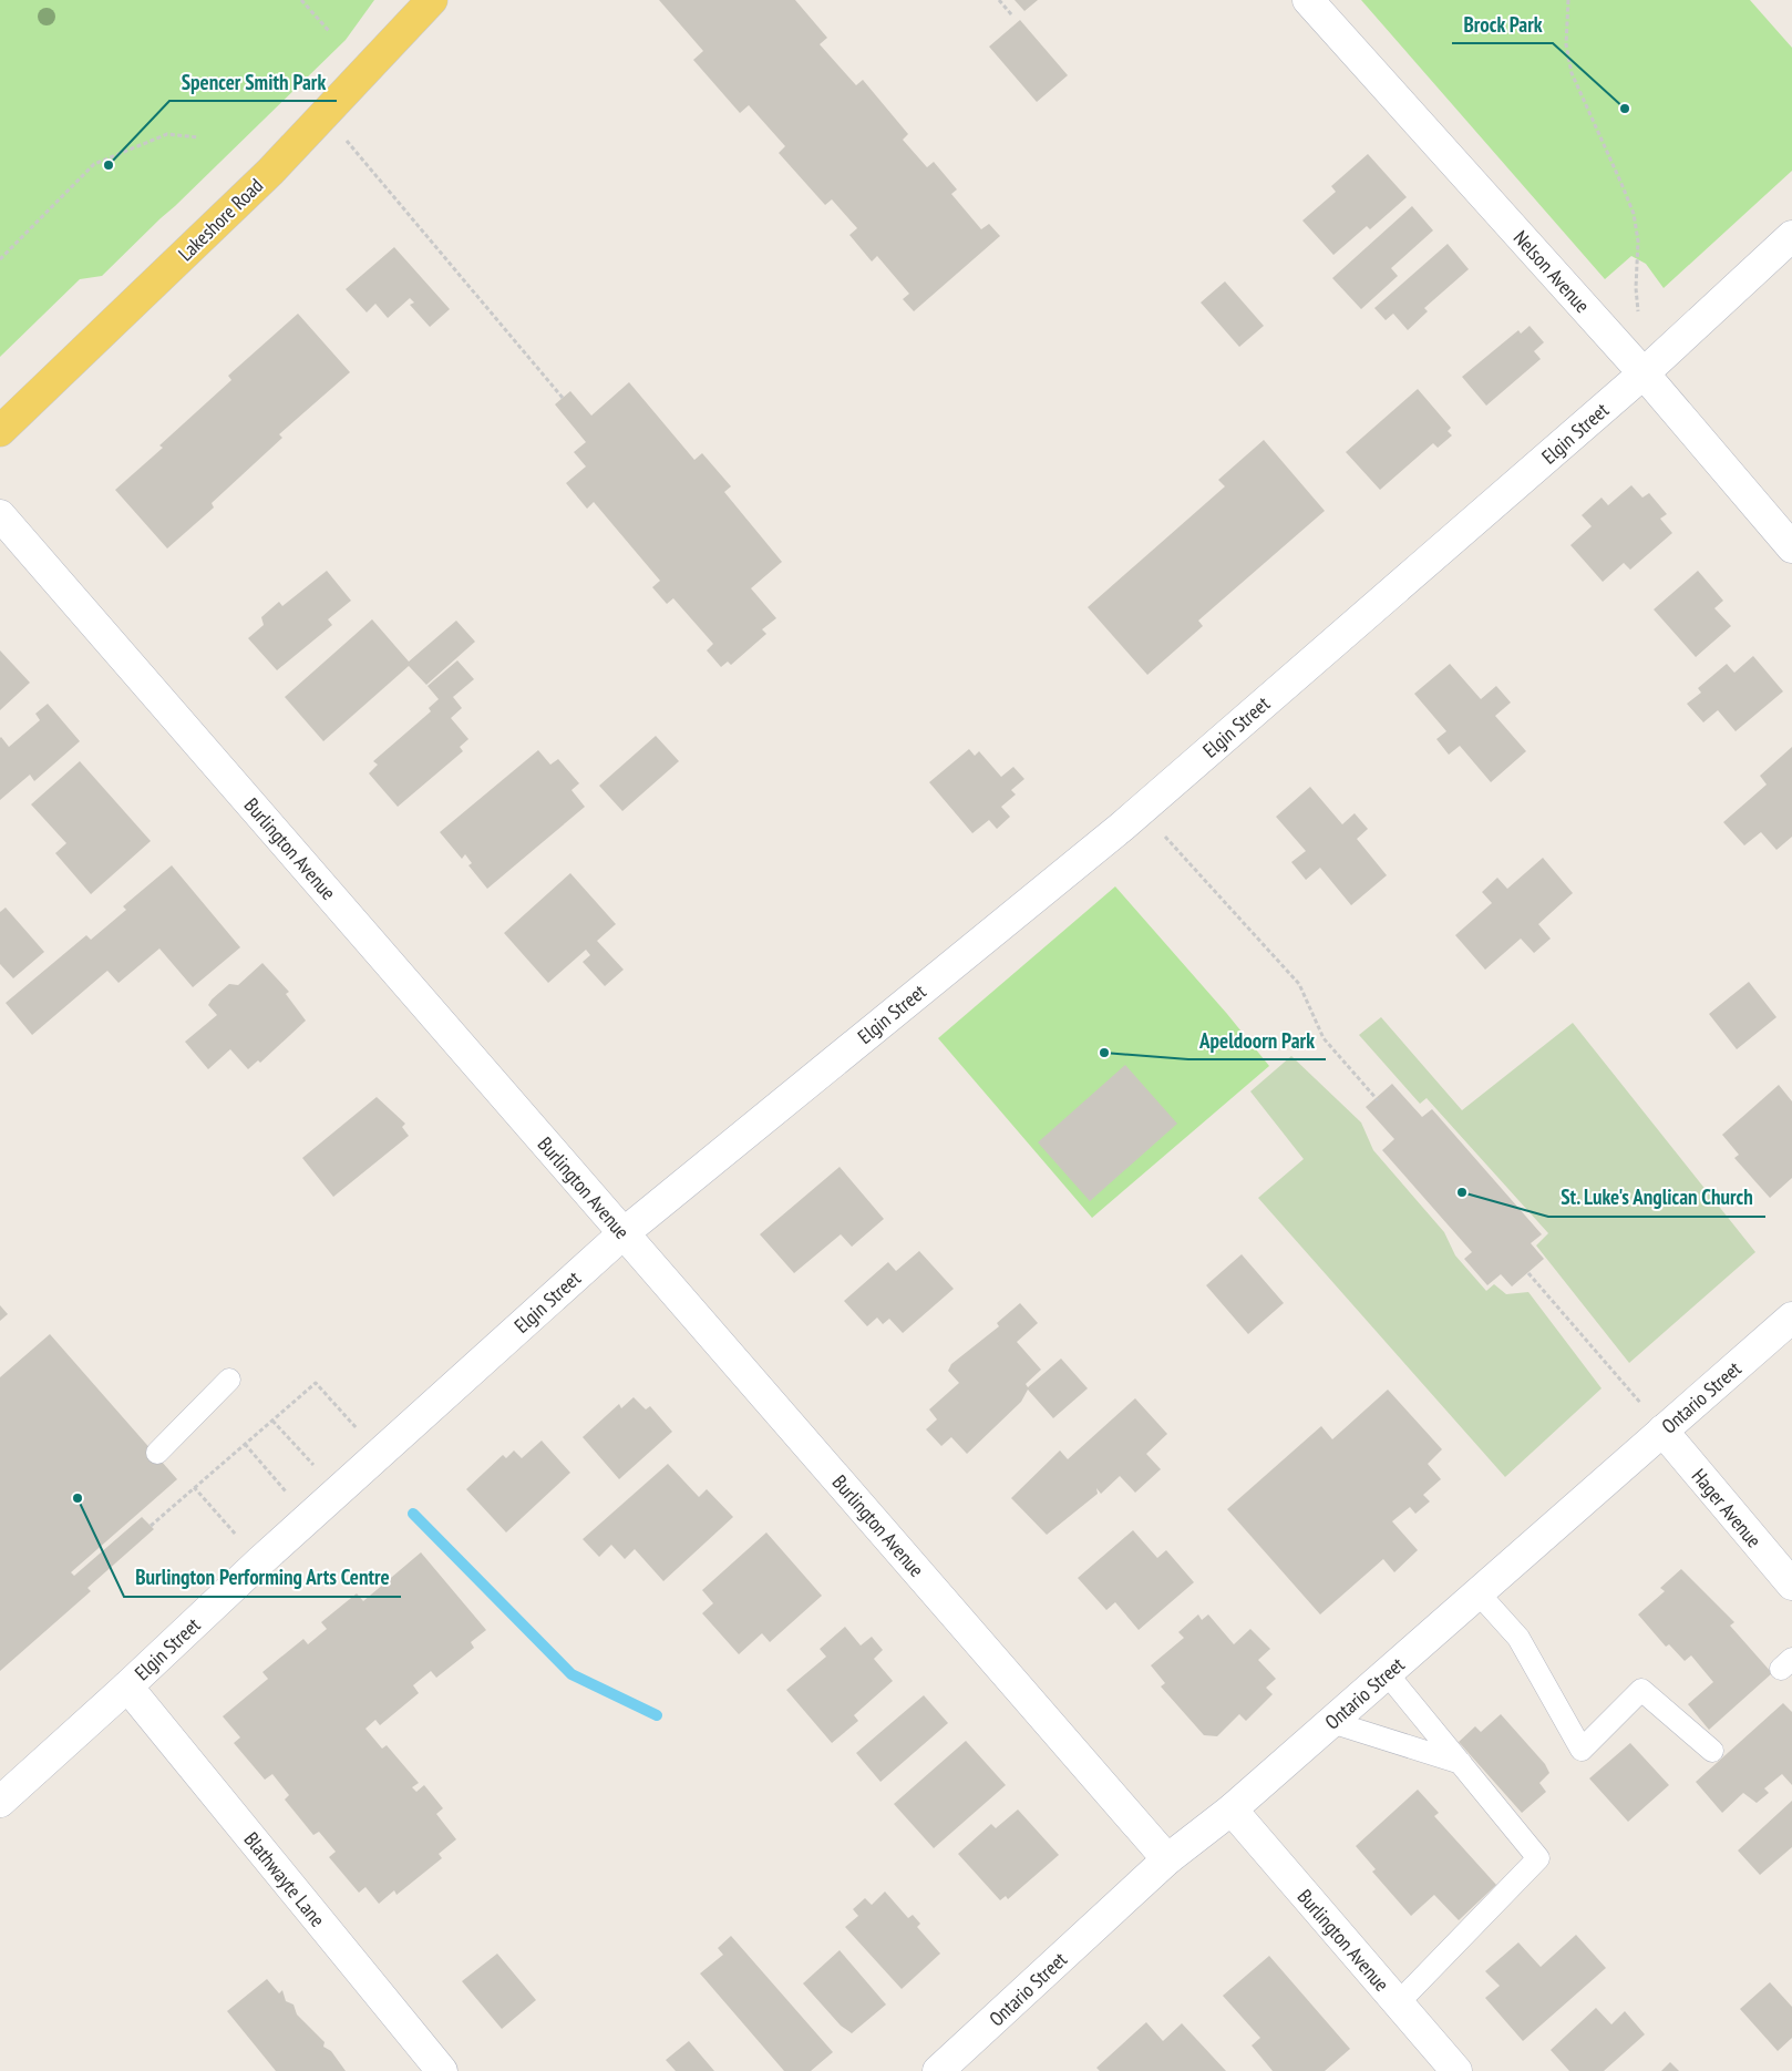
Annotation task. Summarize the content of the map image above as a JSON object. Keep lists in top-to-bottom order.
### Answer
{
  "streets": {
    "main road": ["Lakeshore Road"],
    "street": [
      "Nelson Avenue",
      "Elgin Street",
      "Burlington Avenue",
      "Ontario Street",
      "Hager Avenue",
      "Blathwayte Lane"
    ]
  },
  "crossings": [
    ["Nelson Avenue", "Elgin Street"],
    ["Elgin Street", "Burlington Avenue"],
    ["Elgin Street", "Blathwayte Lane"],
    ["Burlington Avenue", "Ontario Street"],
    ["Ontario Street", "Hager Avenue"]
  ],
  "places": [
    "Brock Park",
    "Spencer Smith Park",
    "Apeldoorn Park",
    "St. Luke's Anglican Church",
    "Burlington Performing Arts Centre"
  ]
}
